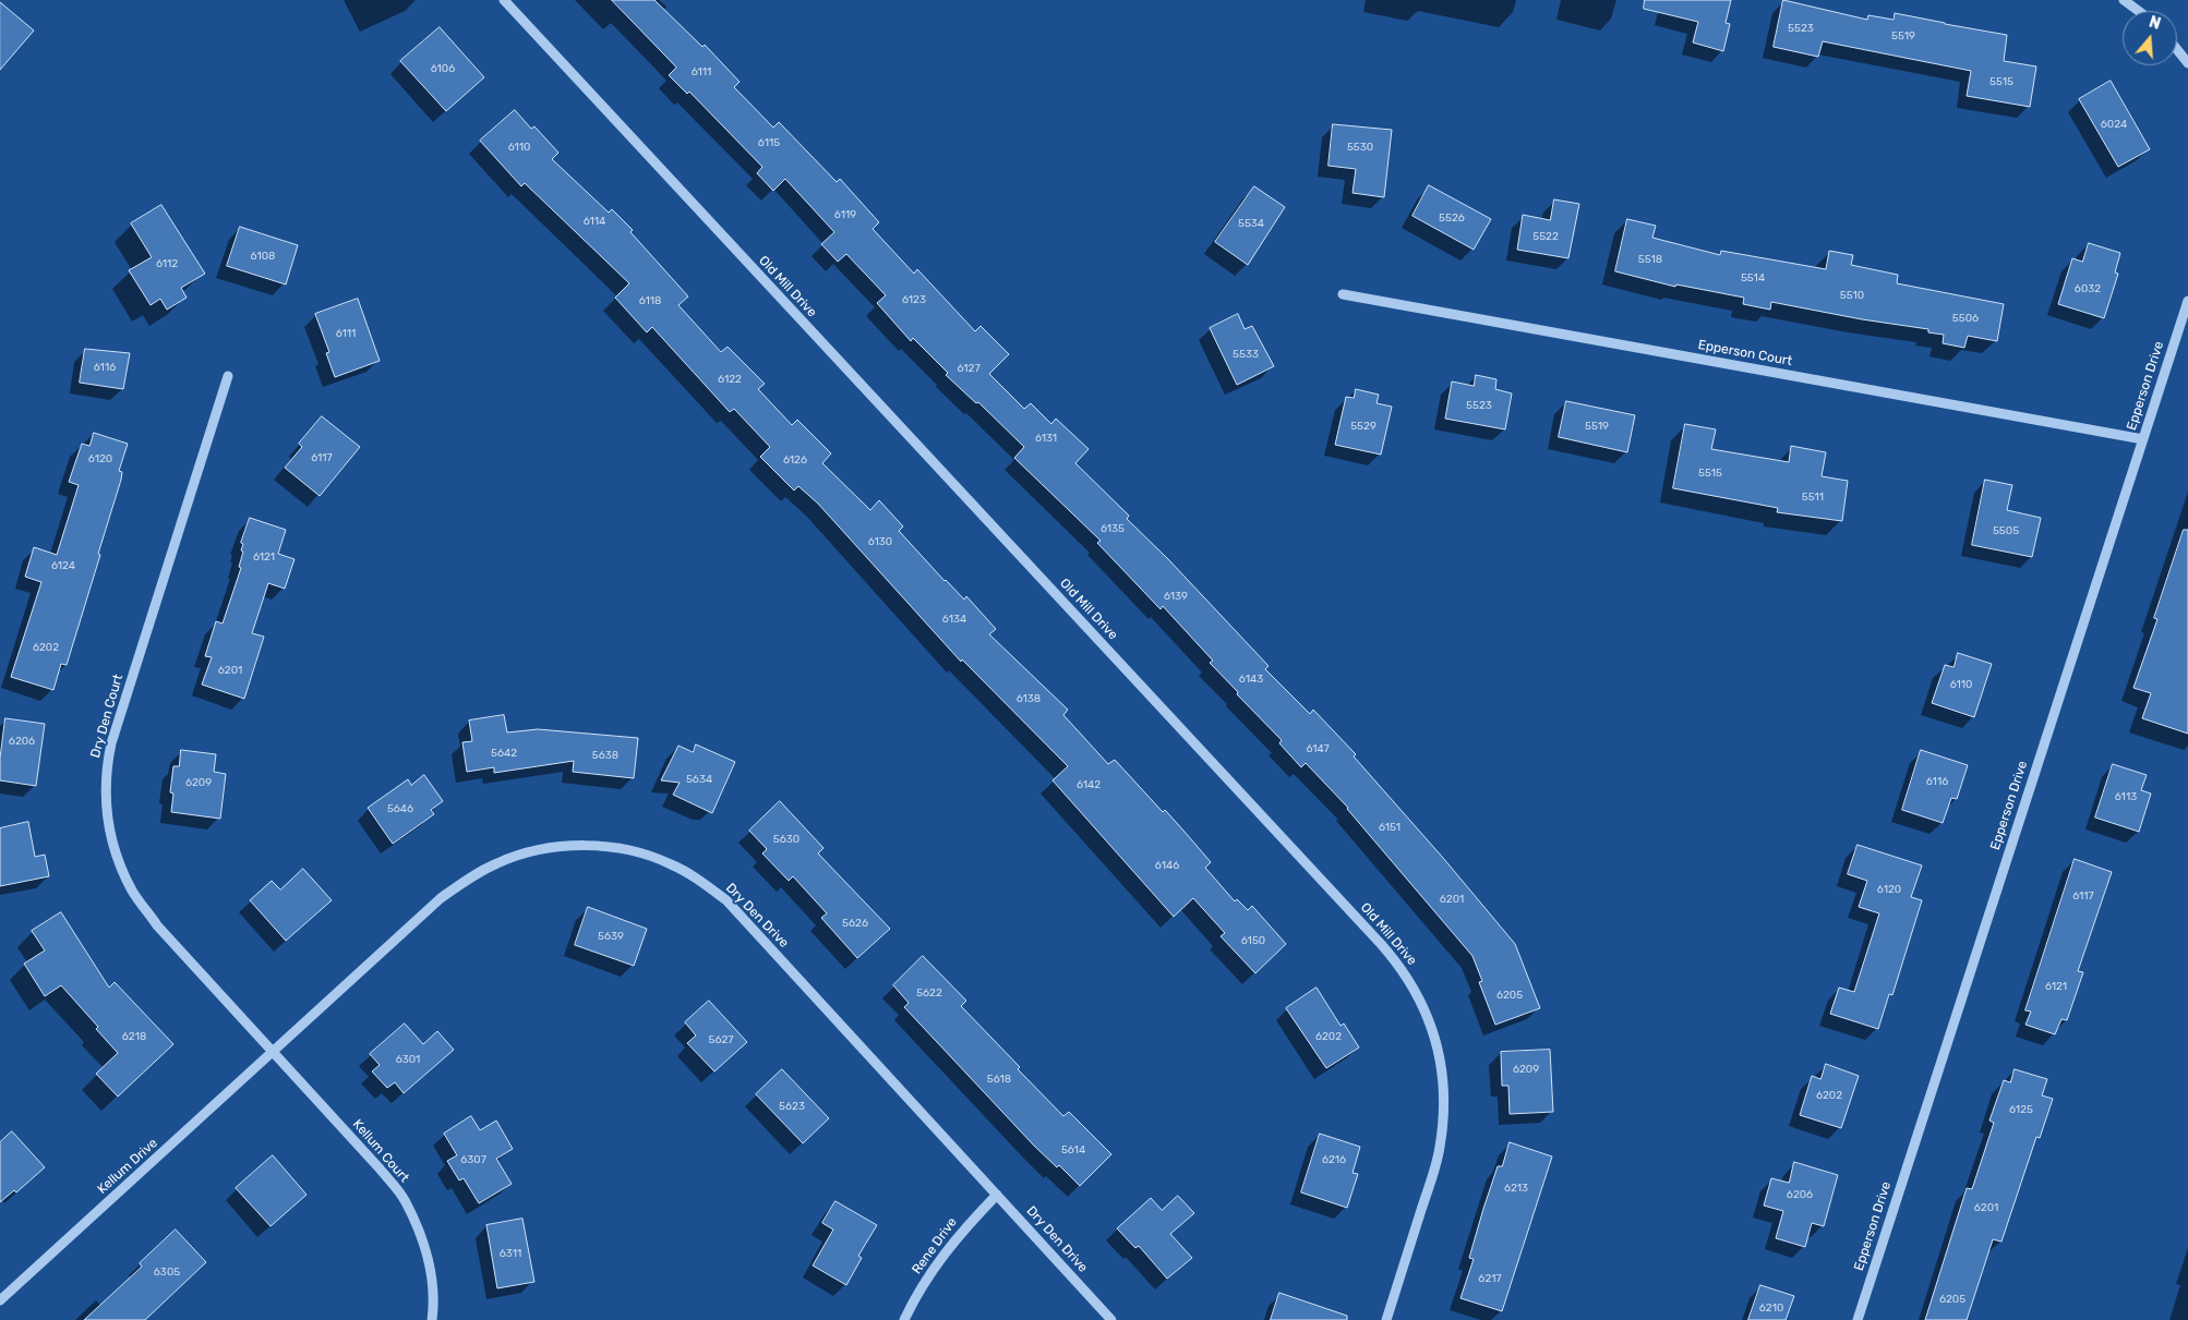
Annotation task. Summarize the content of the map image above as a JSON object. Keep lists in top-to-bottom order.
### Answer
{
  "streets": {
    "street": [
      "Old Mill Drive",
      "Epperson Court",
      "Epperson Drive",
      "Dry Den Court",
      "Dry Den Drive",
      "Kellum Court",
      "Kellum Drive",
      "Rene Drive"
    ]
  },
  "crossings": [
    ["Epperson Court", "Epperson Drive"],
    ["Dry Den Court", "Dry Den Drive"],
    ["Dry Den Court", "Kellum Court"],
    ["Dry Den Court", "Kellum Drive"],
    ["Dry Den Drive", "Kellum Court"],
    ["Dry Den Drive", "Kellum Drive"],
    ["Dry Den Drive", "Rene Drive"],
    ["Kellum Court", "Kellum Drive"]
  ],
  "house_numbers": [
    "5523",
    "5519",
    "6106",
    "6111",
    "5515",
    "6024",
    "6115",
    "6110",
    "5530",
    "6119",
    "5526",
    "6114",
    "5534",
    "5522",
    "6108",
    "5518",
    "6112",
    "5514",
    "6032",
    "5510",
    "6123",
    "6118",
    "5506",
    "6111",
    "5533",
    "6116",
    "6127",
    "6122",
    "5523",
    "5529",
    "5519",
    "6131",
    "6117",
    "6120",
    "6126",
    "5515",
    "5511",
    "6135",
    "5505",
    "6130",
    "6121",
    "6124",
    "6139",
    "6134",
    "6202",
    "6201",
    "6143",
    "6110",
    "6138",
    "6206",
    "6147",
    "5642",
    "5638",
    "5634",
    "6116",
    "6209",
    "6142",
    "6113",
    "5646",
    "6151",
    "5630",
    "6146",
    "6120",
    "6117",
    "6201",
    "5626",
    "5639",
    "6150",
    "6121",
    "5622",
    "6205",
    "6218",
    "6202",
    "5627",
    "6301",
    "6209",
    "5618",
    "6202",
    "5623",
    "6125",
    "5614",
    "6307",
    "6216",
    "6213",
    "6206",
    "6201",
    "6311",
    "6305",
    "6217",
    "6205",
    "6210"
  ],
  "north": "top"
}
